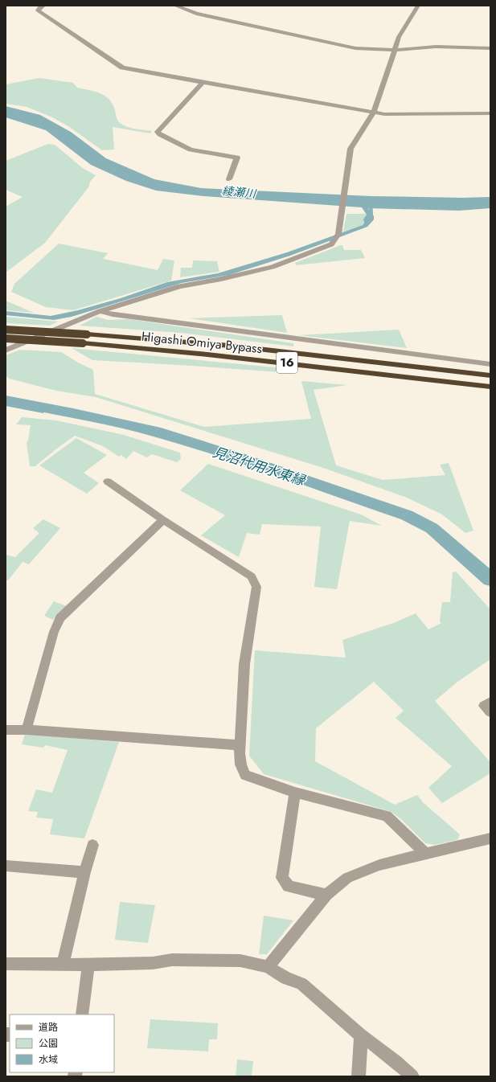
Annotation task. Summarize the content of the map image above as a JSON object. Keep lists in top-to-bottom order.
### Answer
{
  "streets": {
    "highway": ["Higashi Omiya Bypass", "16"]
  },
  "water": ["綾瀬川", "見沼代用水東縁"],
  "legend": ["道路", "公園", "水域"]
}
